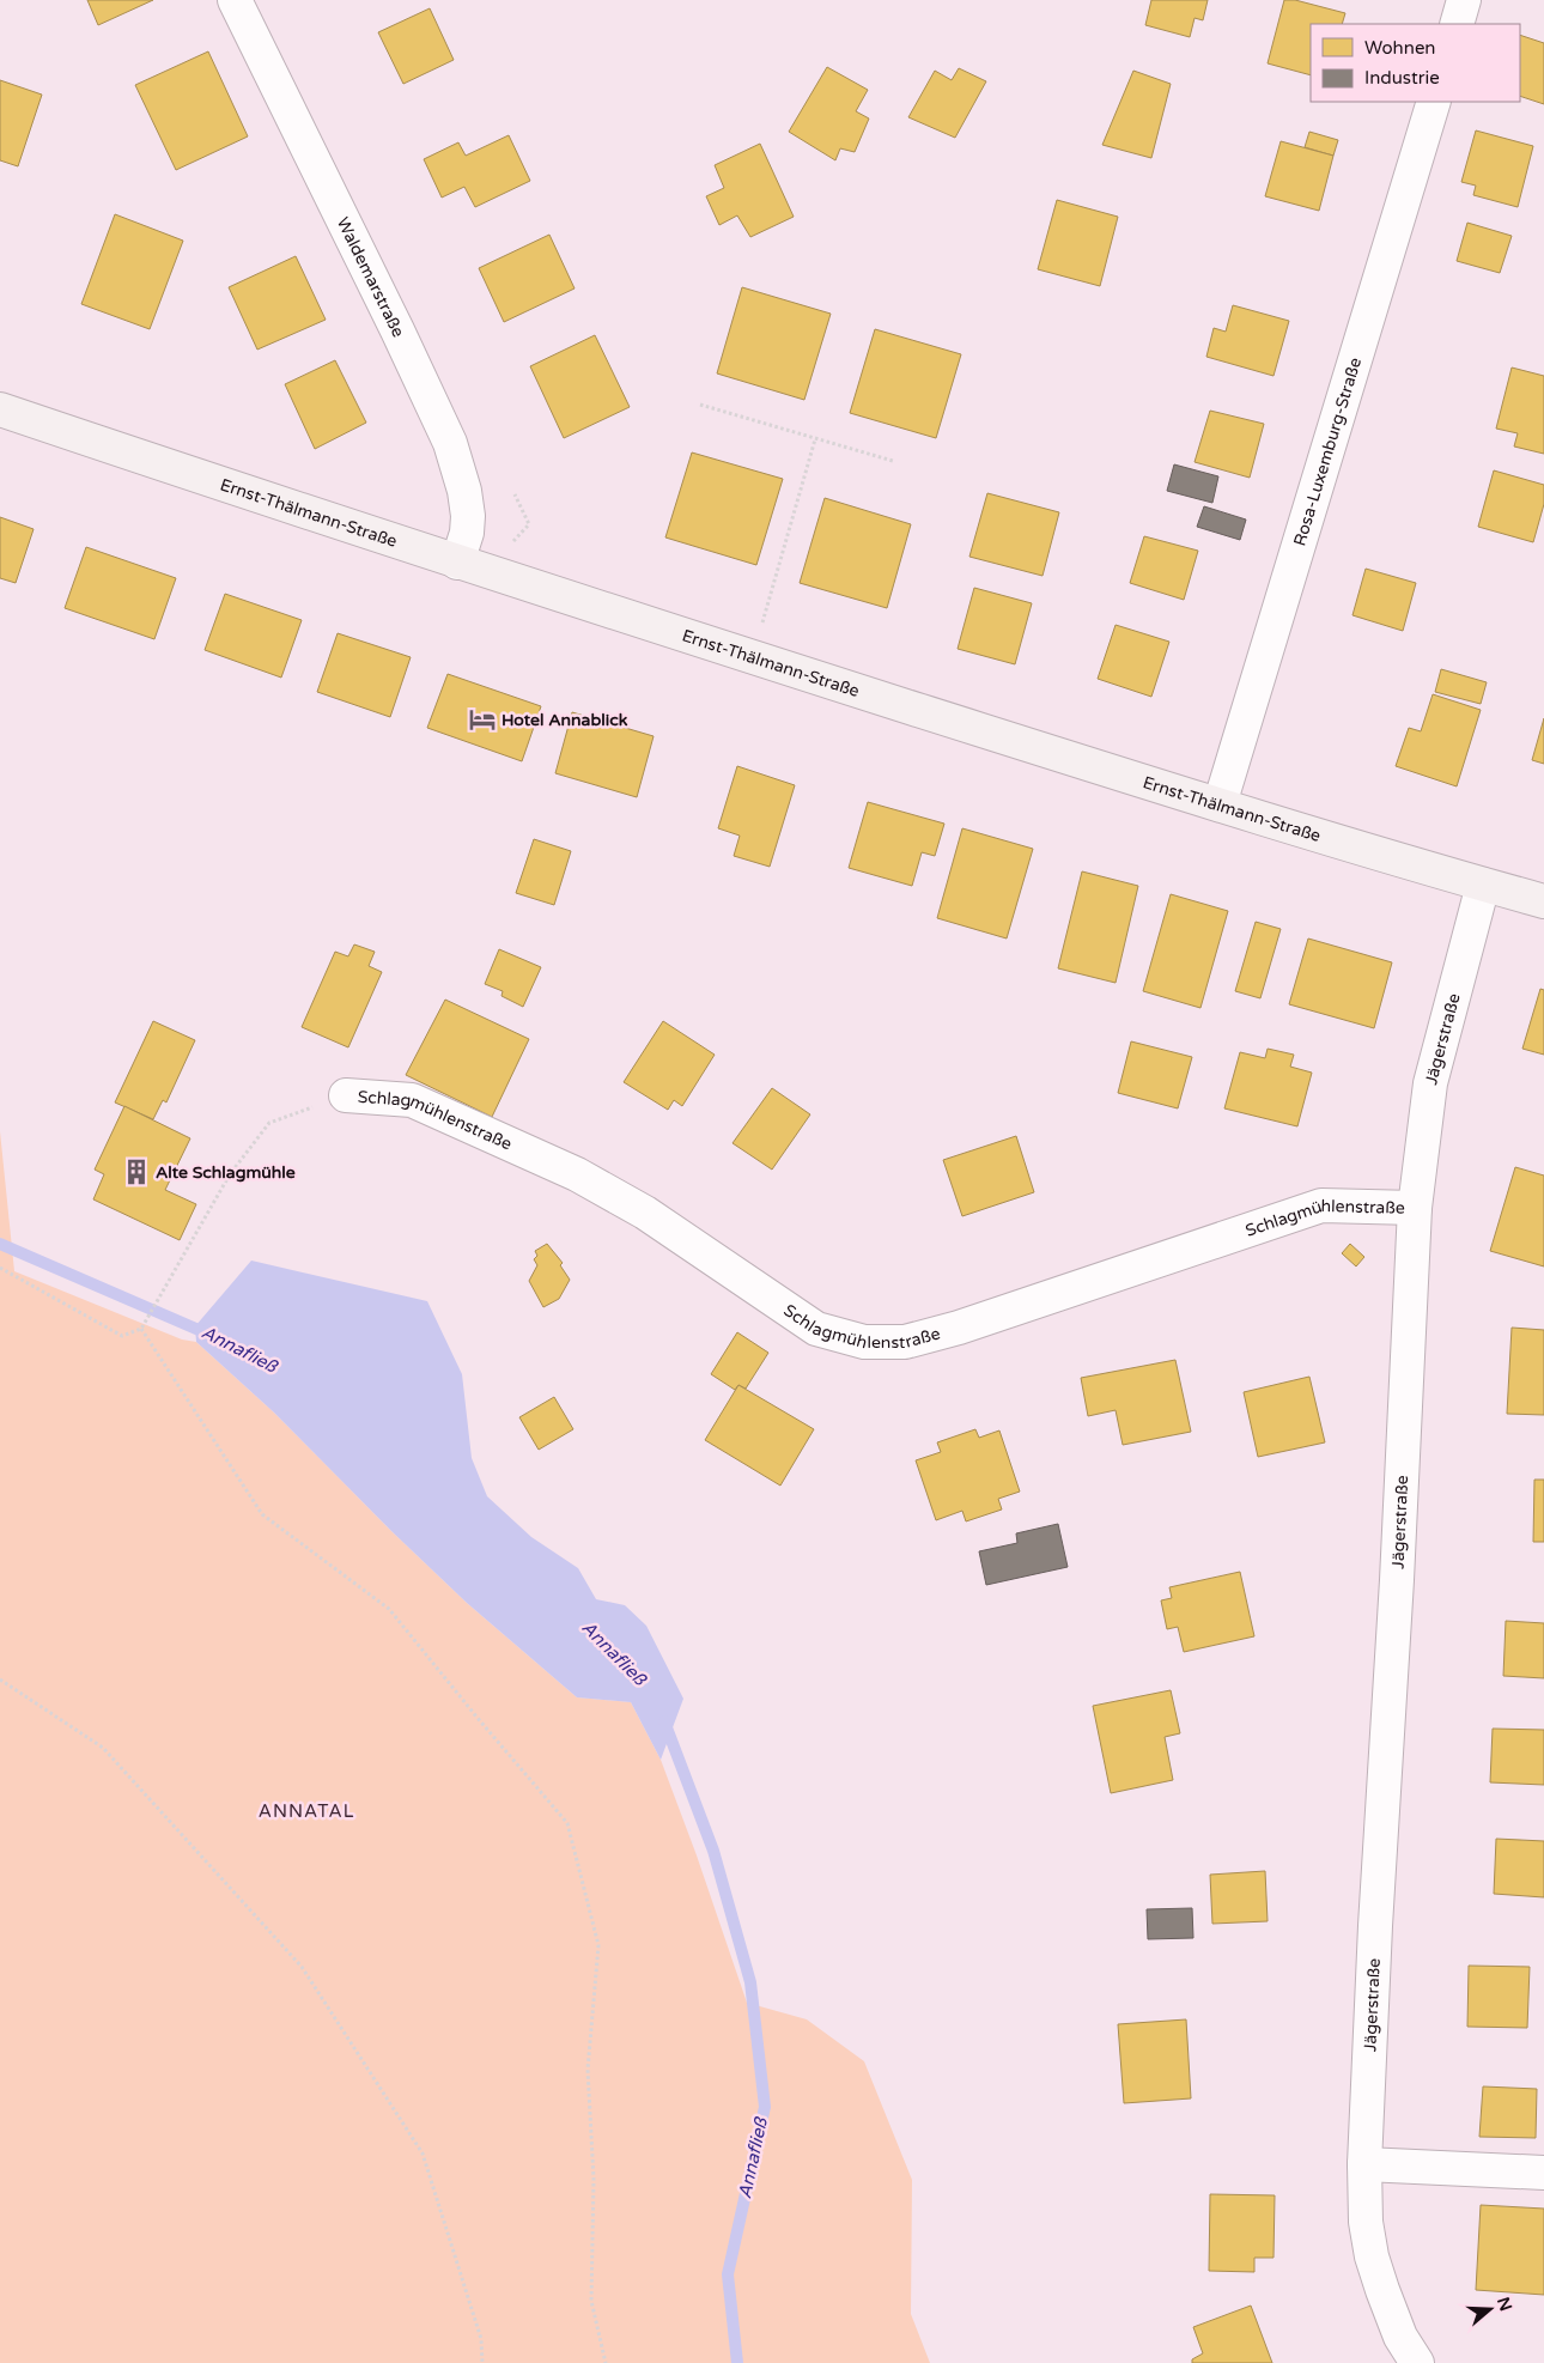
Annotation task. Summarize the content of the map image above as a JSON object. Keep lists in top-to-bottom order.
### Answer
{
  "streets": {
    "main road": ["Ernst-Thälmann-Straße"],
    "street": [
      "Waldemarstraße",
      "Rosa-Luxemburg-Straße",
      "Jägerstraße",
      "Schlagmühlenstraße"
    ]
  },
  "crossings": [
    ["Waldemarstraße", "Ernst-Thälmann-Straße"],
    ["Rosa-Luxemburg-Straße", "Ernst-Thälmann-Straße"],
    ["Ernst-Thälmann-Straße", "Jägerstraße"],
    ["Jägerstraße", "Schlagmühlenstraße"]
  ],
  "districts": ["ANNATAL"],
  "water": ["Annafließ"],
  "places": {
    "hotel": ["Hotel Annablick"],
    "building": ["Alte Schlagmühle"]
  },
  "legend": ["Wohnen", "Industrie"],
  "north": "right"
}
